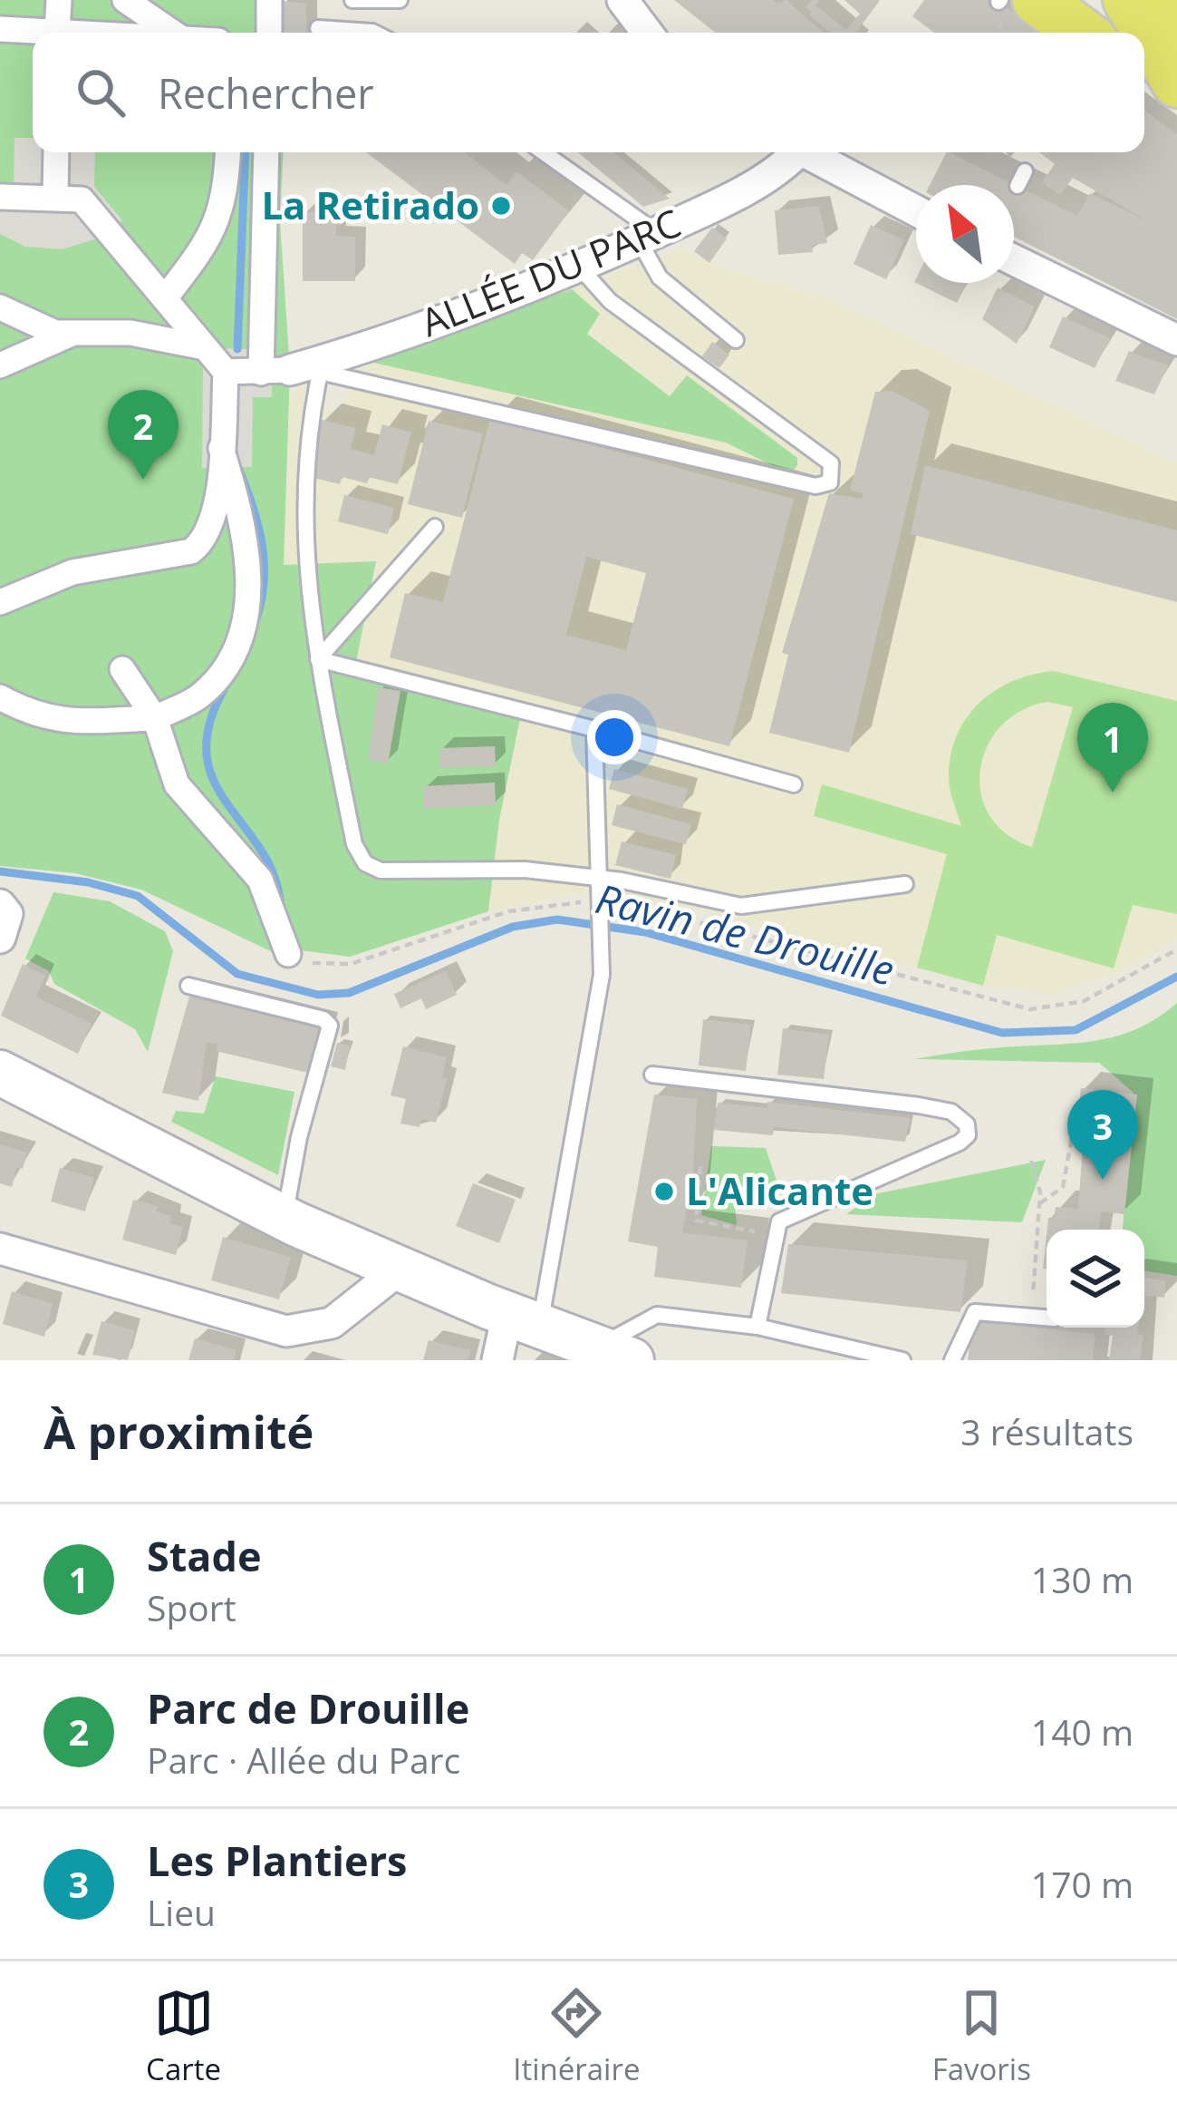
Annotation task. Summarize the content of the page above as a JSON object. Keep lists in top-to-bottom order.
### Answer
{
  "streets": {
    "street": ["ALLÉE DU PARC"]
  },
  "water": ["Ravin de Drouille"],
  "places": ["La Retirado", "L'Alicante"],
  "north": "top left",
  "page": {
    "search": "Rechercher",
    "pins": ["2", "1", "3"],
    "heading": ["À proximité", "3 résultats"],
    "list": [
      {
        "mark": "1",
        "name": "Stade",
        "note": "Sport",
        "value": "130 m"
      },
      {
        "mark": "2",
        "name": "Parc de Drouille",
        "note": "Parc · Allée du Parc",
        "value": "140 m"
      },
      {
        "mark": "3",
        "name": "Les Plantiers",
        "note": "Lieu",
        "value": "170 m"
      }
    ],
    "nav": ["Carte", "Itinéraire", "Favoris"]
  }
}
